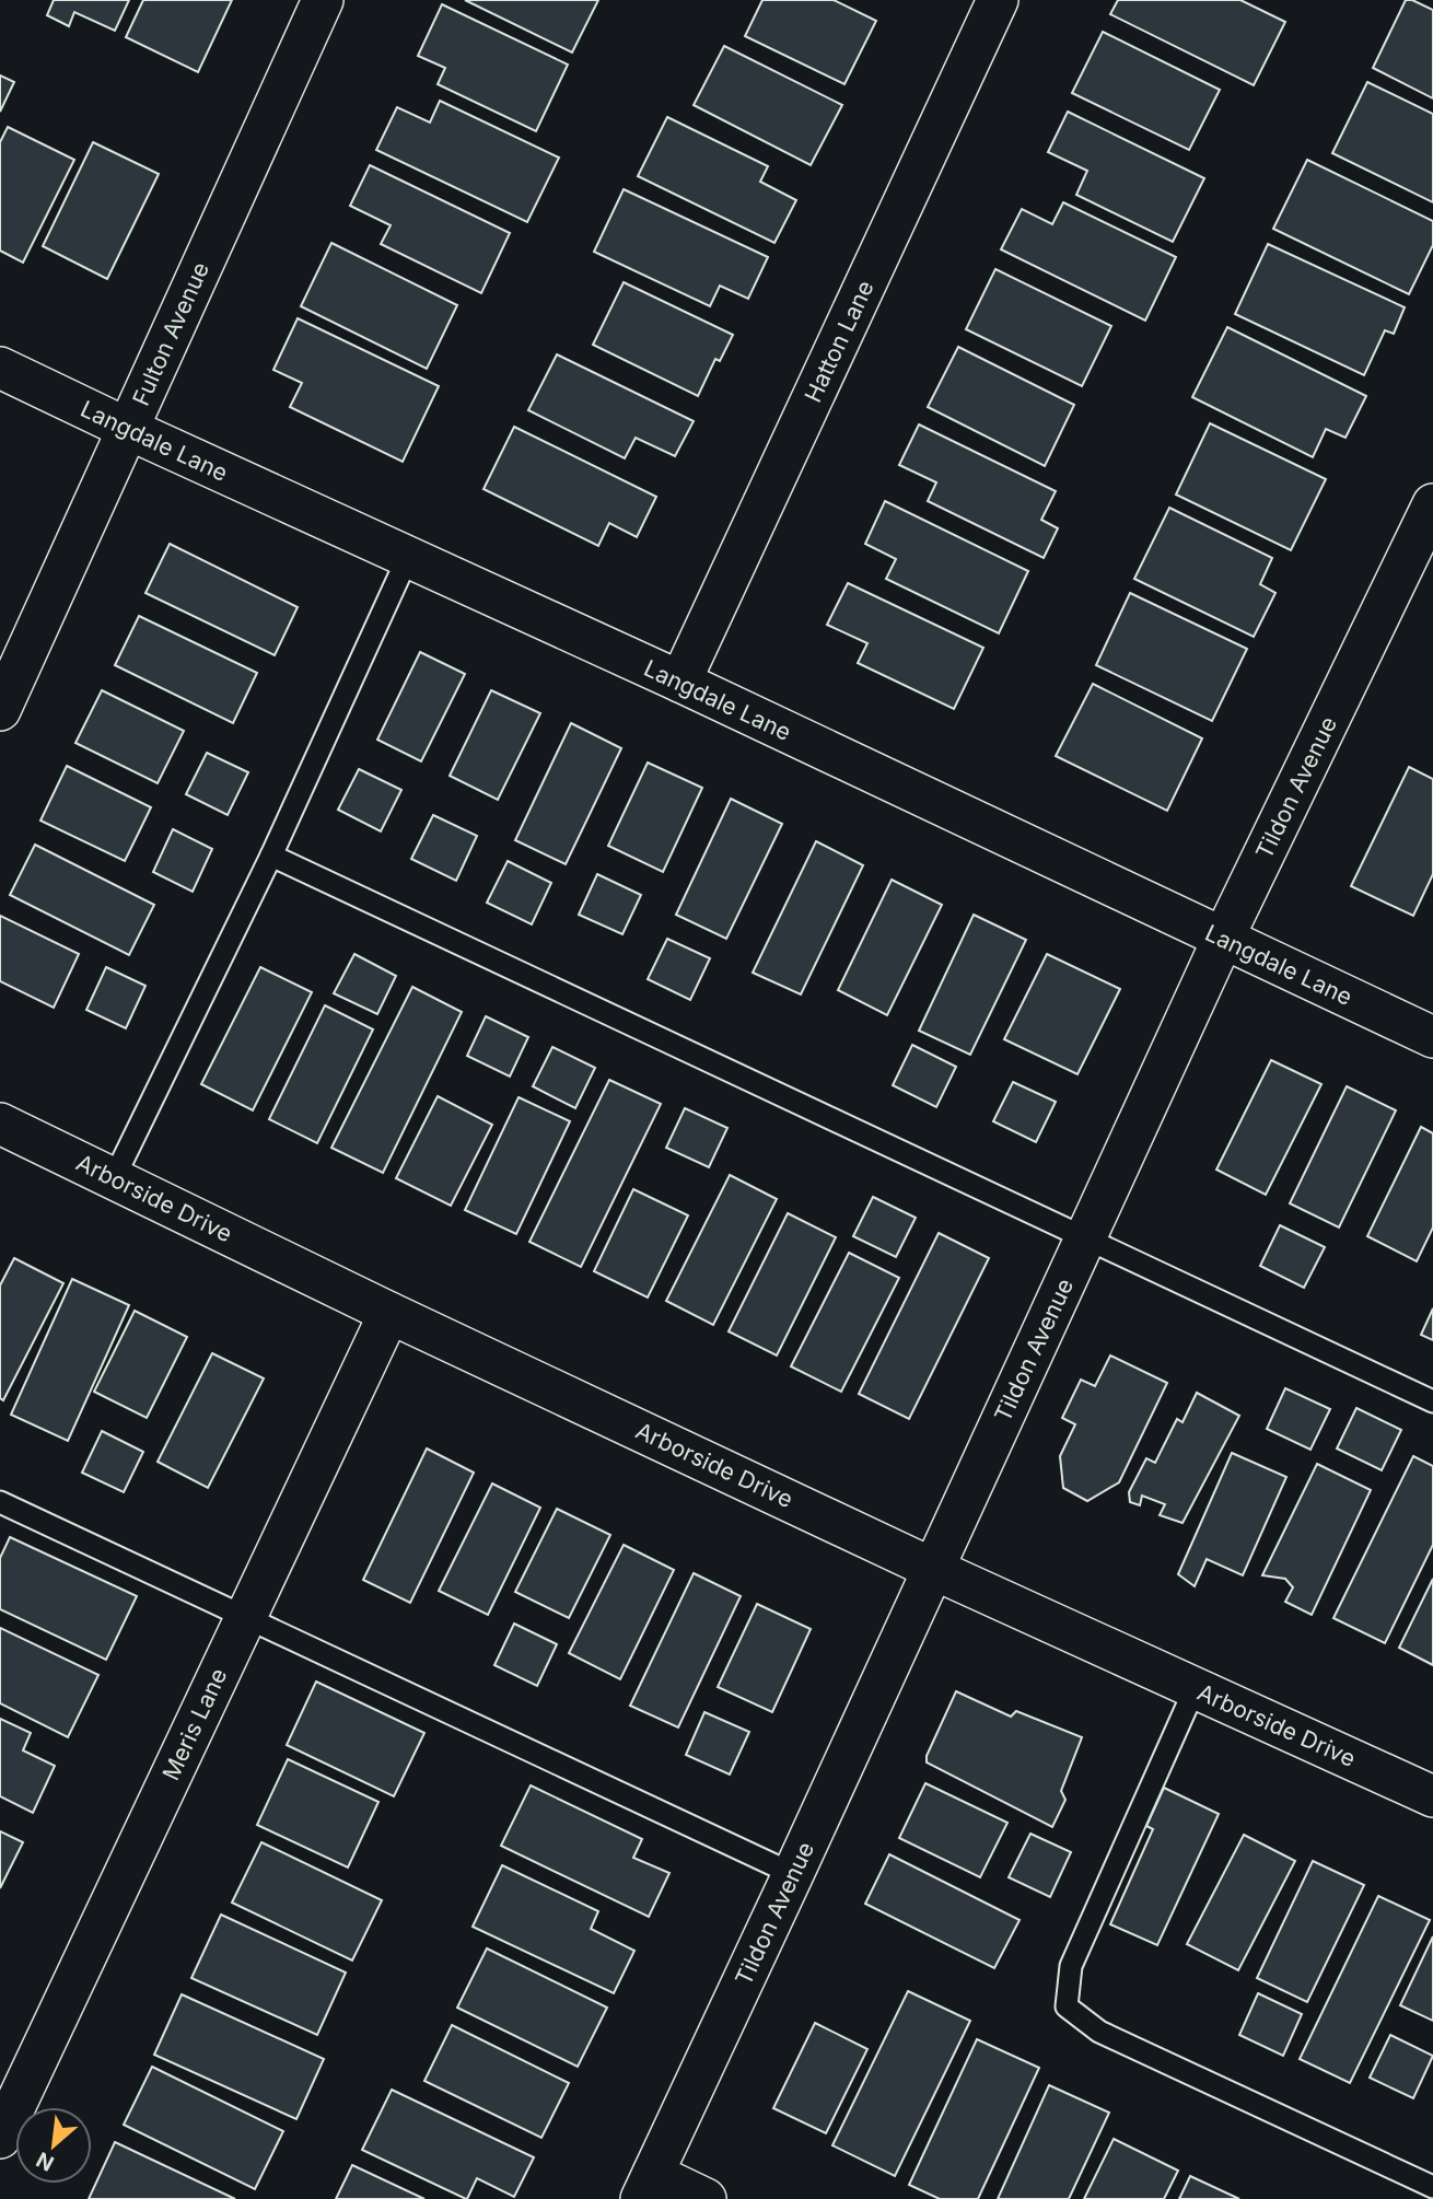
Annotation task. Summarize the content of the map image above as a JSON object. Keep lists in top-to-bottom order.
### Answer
{
  "streets": {
    "street": [
      "Fulton Avenue",
      "Hatton Lane",
      "Langdale Lane",
      "Tildon Avenue",
      "Arborside Drive",
      "Meris Lane"
    ]
  },
  "crossings": [
    ["Fulton Avenue", "Langdale Lane"],
    ["Hatton Lane", "Langdale Lane"],
    ["Langdale Lane", "Tildon Avenue"],
    ["Tildon Avenue", "Arborside Drive"],
    ["Arborside Drive", "Meris Lane"]
  ],
  "north": "bottom left"
}
